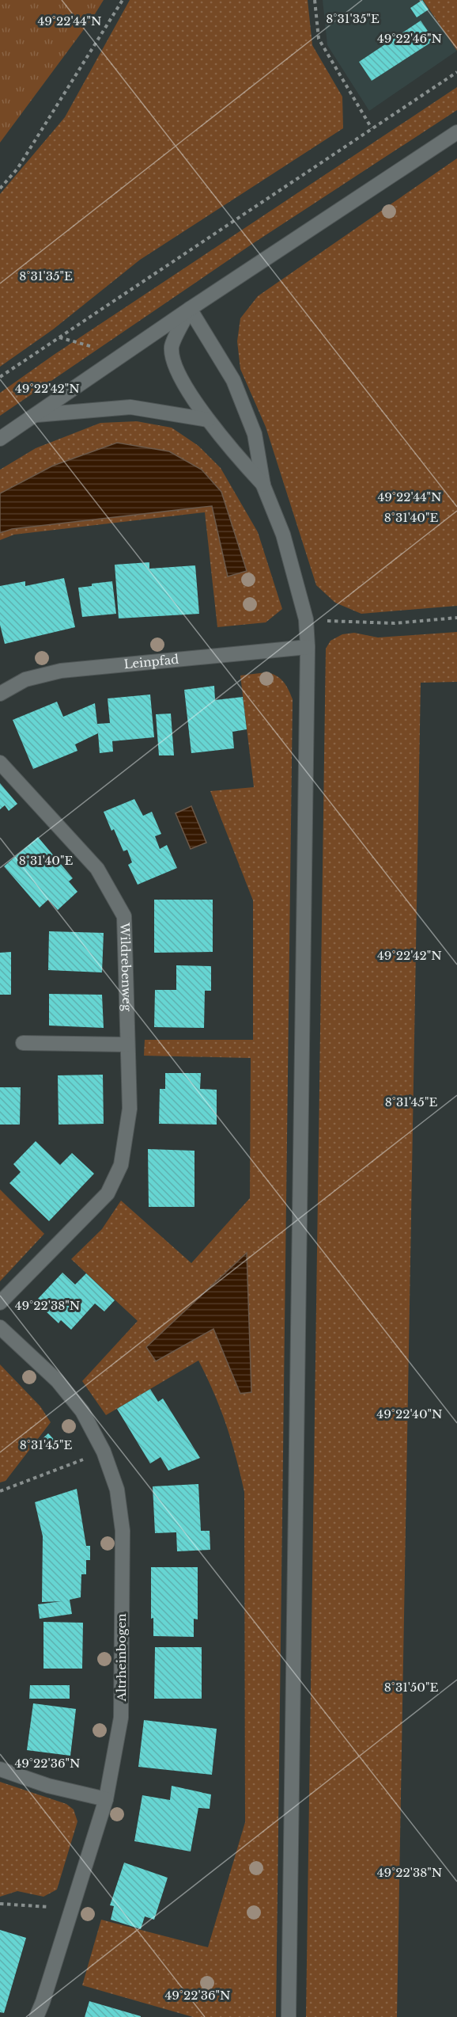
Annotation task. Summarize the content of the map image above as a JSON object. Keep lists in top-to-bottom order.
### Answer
{
  "streets": {
    "street": ["Leinpfad", "Wildrebenweg", "Altrheinbogen"]
  },
  "coordinates": [
    "8°31'35\"E",
    "49°22'44\"N",
    "49°22'46\"N",
    "49°22'42\"N",
    "8°31'40\"E",
    "8°31'45\"E",
    "49°22'38\"N",
    "49°22'40\"N",
    "8°31'50\"E",
    "49°22'36\"N"
  ]
}
